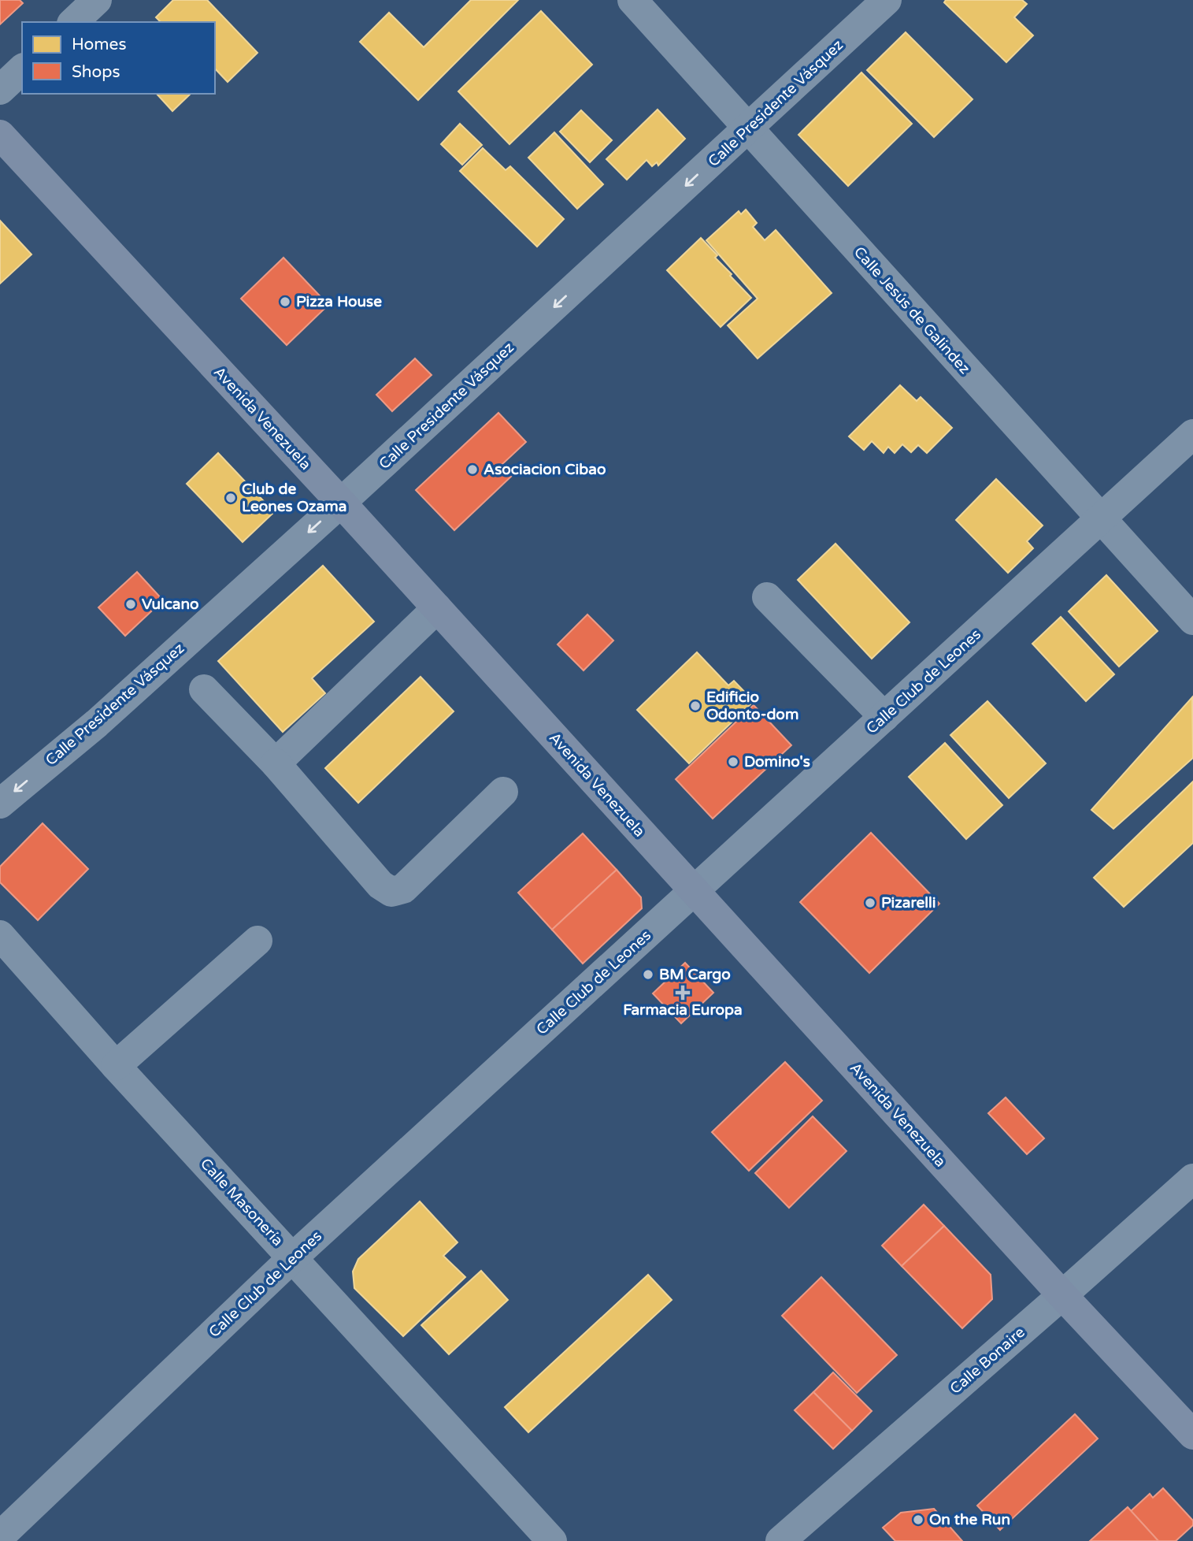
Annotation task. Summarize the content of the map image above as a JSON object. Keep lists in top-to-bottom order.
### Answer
{
  "streets": {
    "main road": ["Avenida Venezuela"],
    "street": [
      "Calle Presidente Vásquez",
      "Calle Jesús de Galindez",
      "Calle Club de Leones",
      "Calle Masonería",
      "Calle Bonaire"
    ]
  },
  "crossings": [
    ["Calle Presidente Vásquez", "Calle Jesús de Galindez"],
    ["Calle Presidente Vásquez", "Avenida Venezuela"],
    ["Calle Jesús de Galindez", "Calle Club de Leones"],
    ["Avenida Venezuela", "Calle Club de Leones"],
    ["Avenida Venezuela", "Calle Bonaire"],
    ["Calle Club de Leones", "Calle Masonería"]
  ],
  "places": {
    "other": [
      "Pizza House",
      "Asociacion Cibao",
      "Club de Leones Ozama",
      "Vulcano",
      "Edificio Odonto-dom",
      "Domino's",
      "Pizarelli",
      "BM Cargo",
      "On the Run"
    ],
    "health": ["Farmacia Europa"]
  },
  "legend": ["Homes", "Shops"]
}
